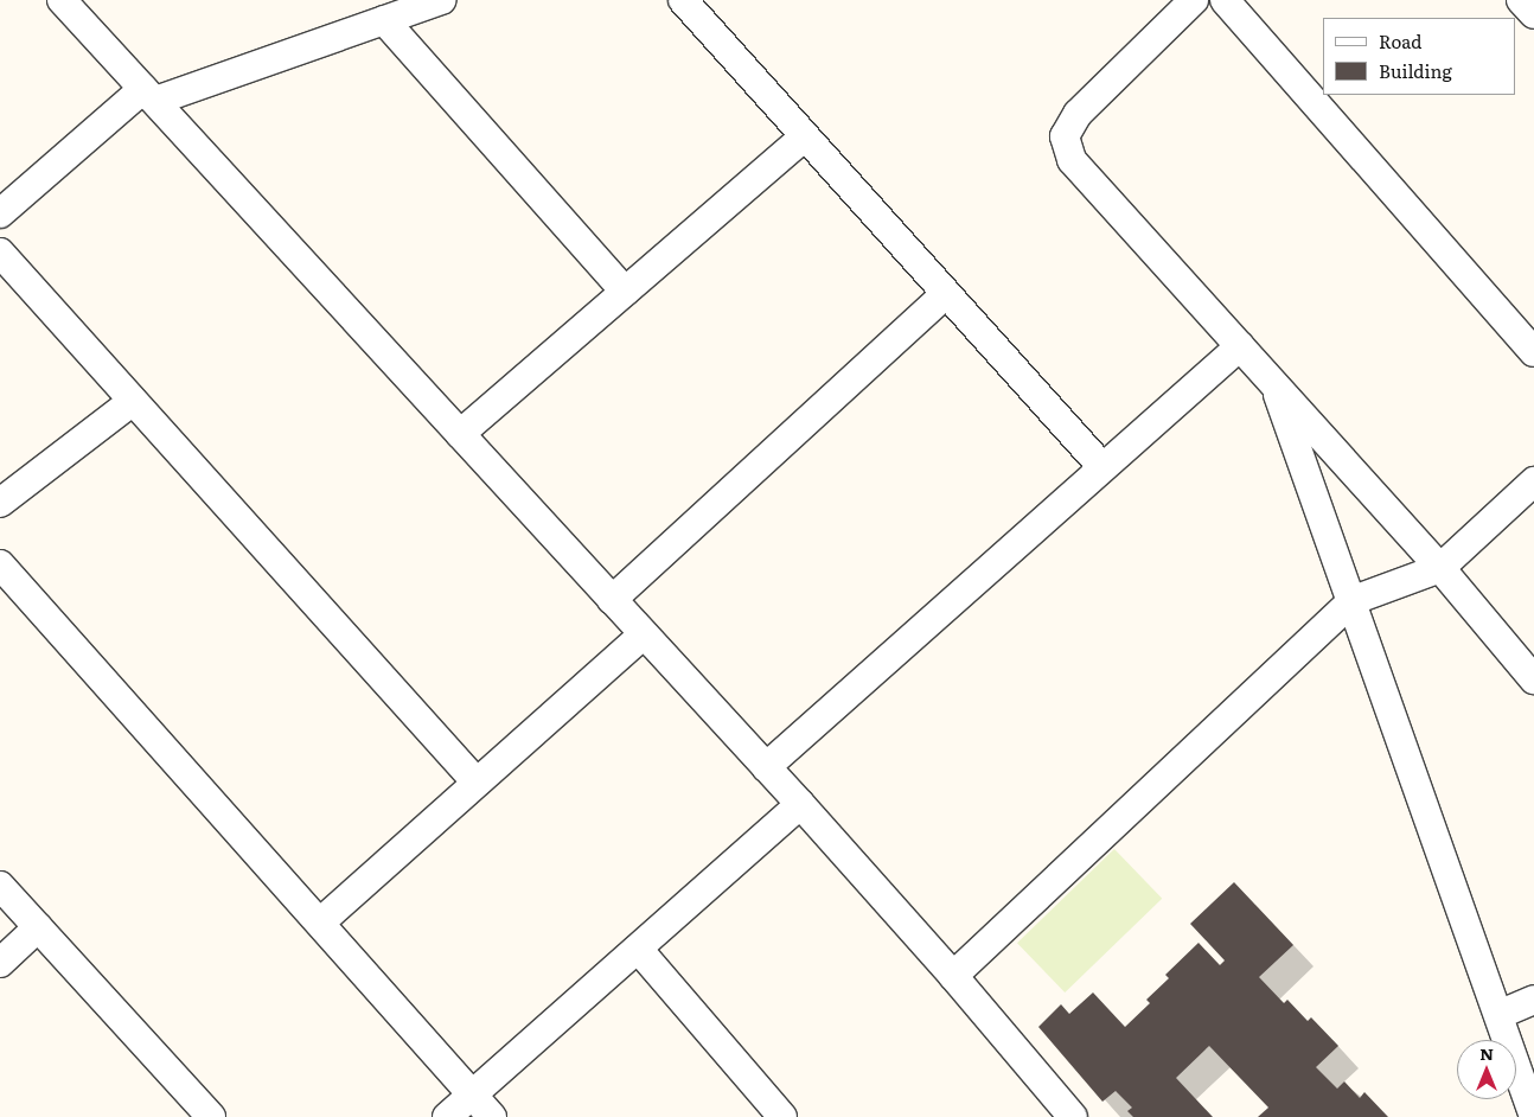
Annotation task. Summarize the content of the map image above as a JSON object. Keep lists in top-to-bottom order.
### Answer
{
  "legend": ["Road", "Building"],
  "north": "top"
}
